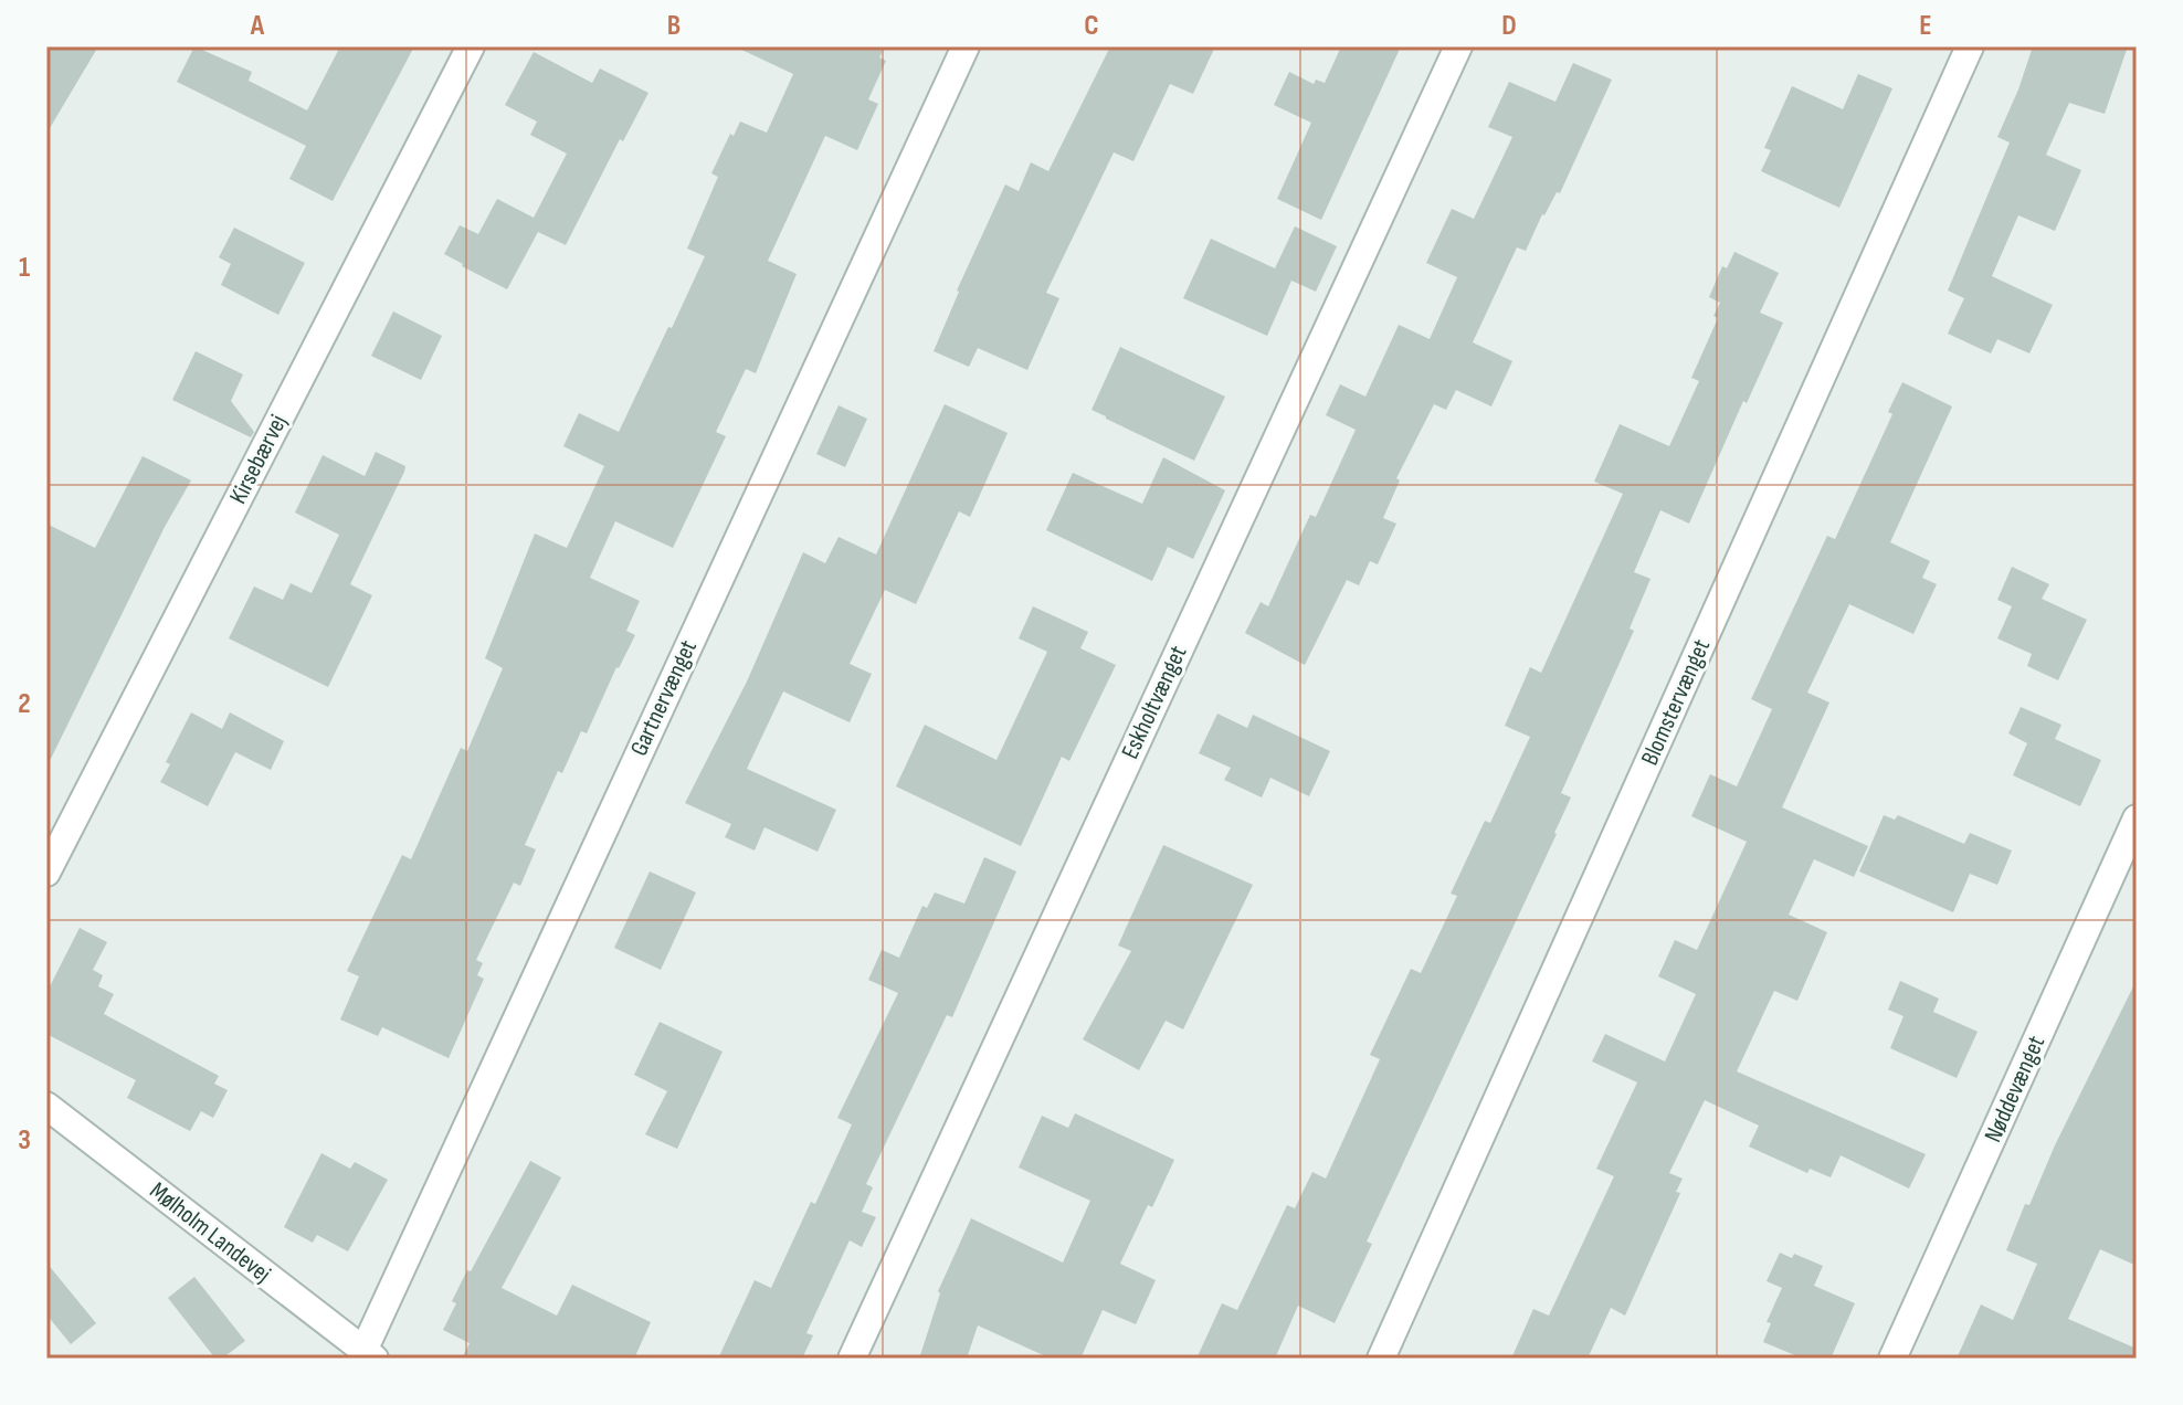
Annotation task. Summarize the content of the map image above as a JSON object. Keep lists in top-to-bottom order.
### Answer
{
  "streets": {
    "street": [
      "Kirsebærvej",
      "Gartnervænget",
      "Eskholtvænget",
      "Blomstervænget",
      "Nøddevænget",
      "Mølholm Landevej"
    ]
  },
  "crossings": [
    ["Gartnervænget", "Mølholm Landevej"]
  ],
  "grid": {
    "columns": [
      "A",
      "B",
      "C",
      "D",
      "E"
    ],
    "rows": ["1", "2", "3"]
  }
}
